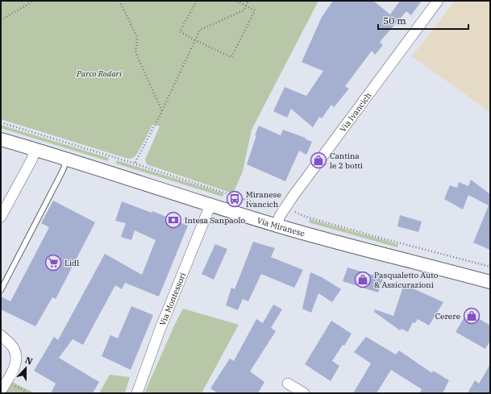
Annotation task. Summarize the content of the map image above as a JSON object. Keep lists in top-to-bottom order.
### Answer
{
  "streets": {
    "street": ["Via Ivancich", "Via Miranese", "Via Montessori"]
  },
  "crossings": [
    ["Via Ivancich", "Via Miranese"],
    ["Via Miranese", "Via Montessori"]
  ],
  "parks": ["Parco Rodari"],
  "places": {
    "shop": ["Cantina le 2 botti", "Pasqualetto Auto & Assicurazioni", "Cerere"],
    "bus stop": ["Miranese Ivancich"],
    "bank": ["Intesa Sanpaolo"],
    "supermarket": ["Lidl"]
  },
  "scale_bar": "50 m",
  "north": "top"
}
